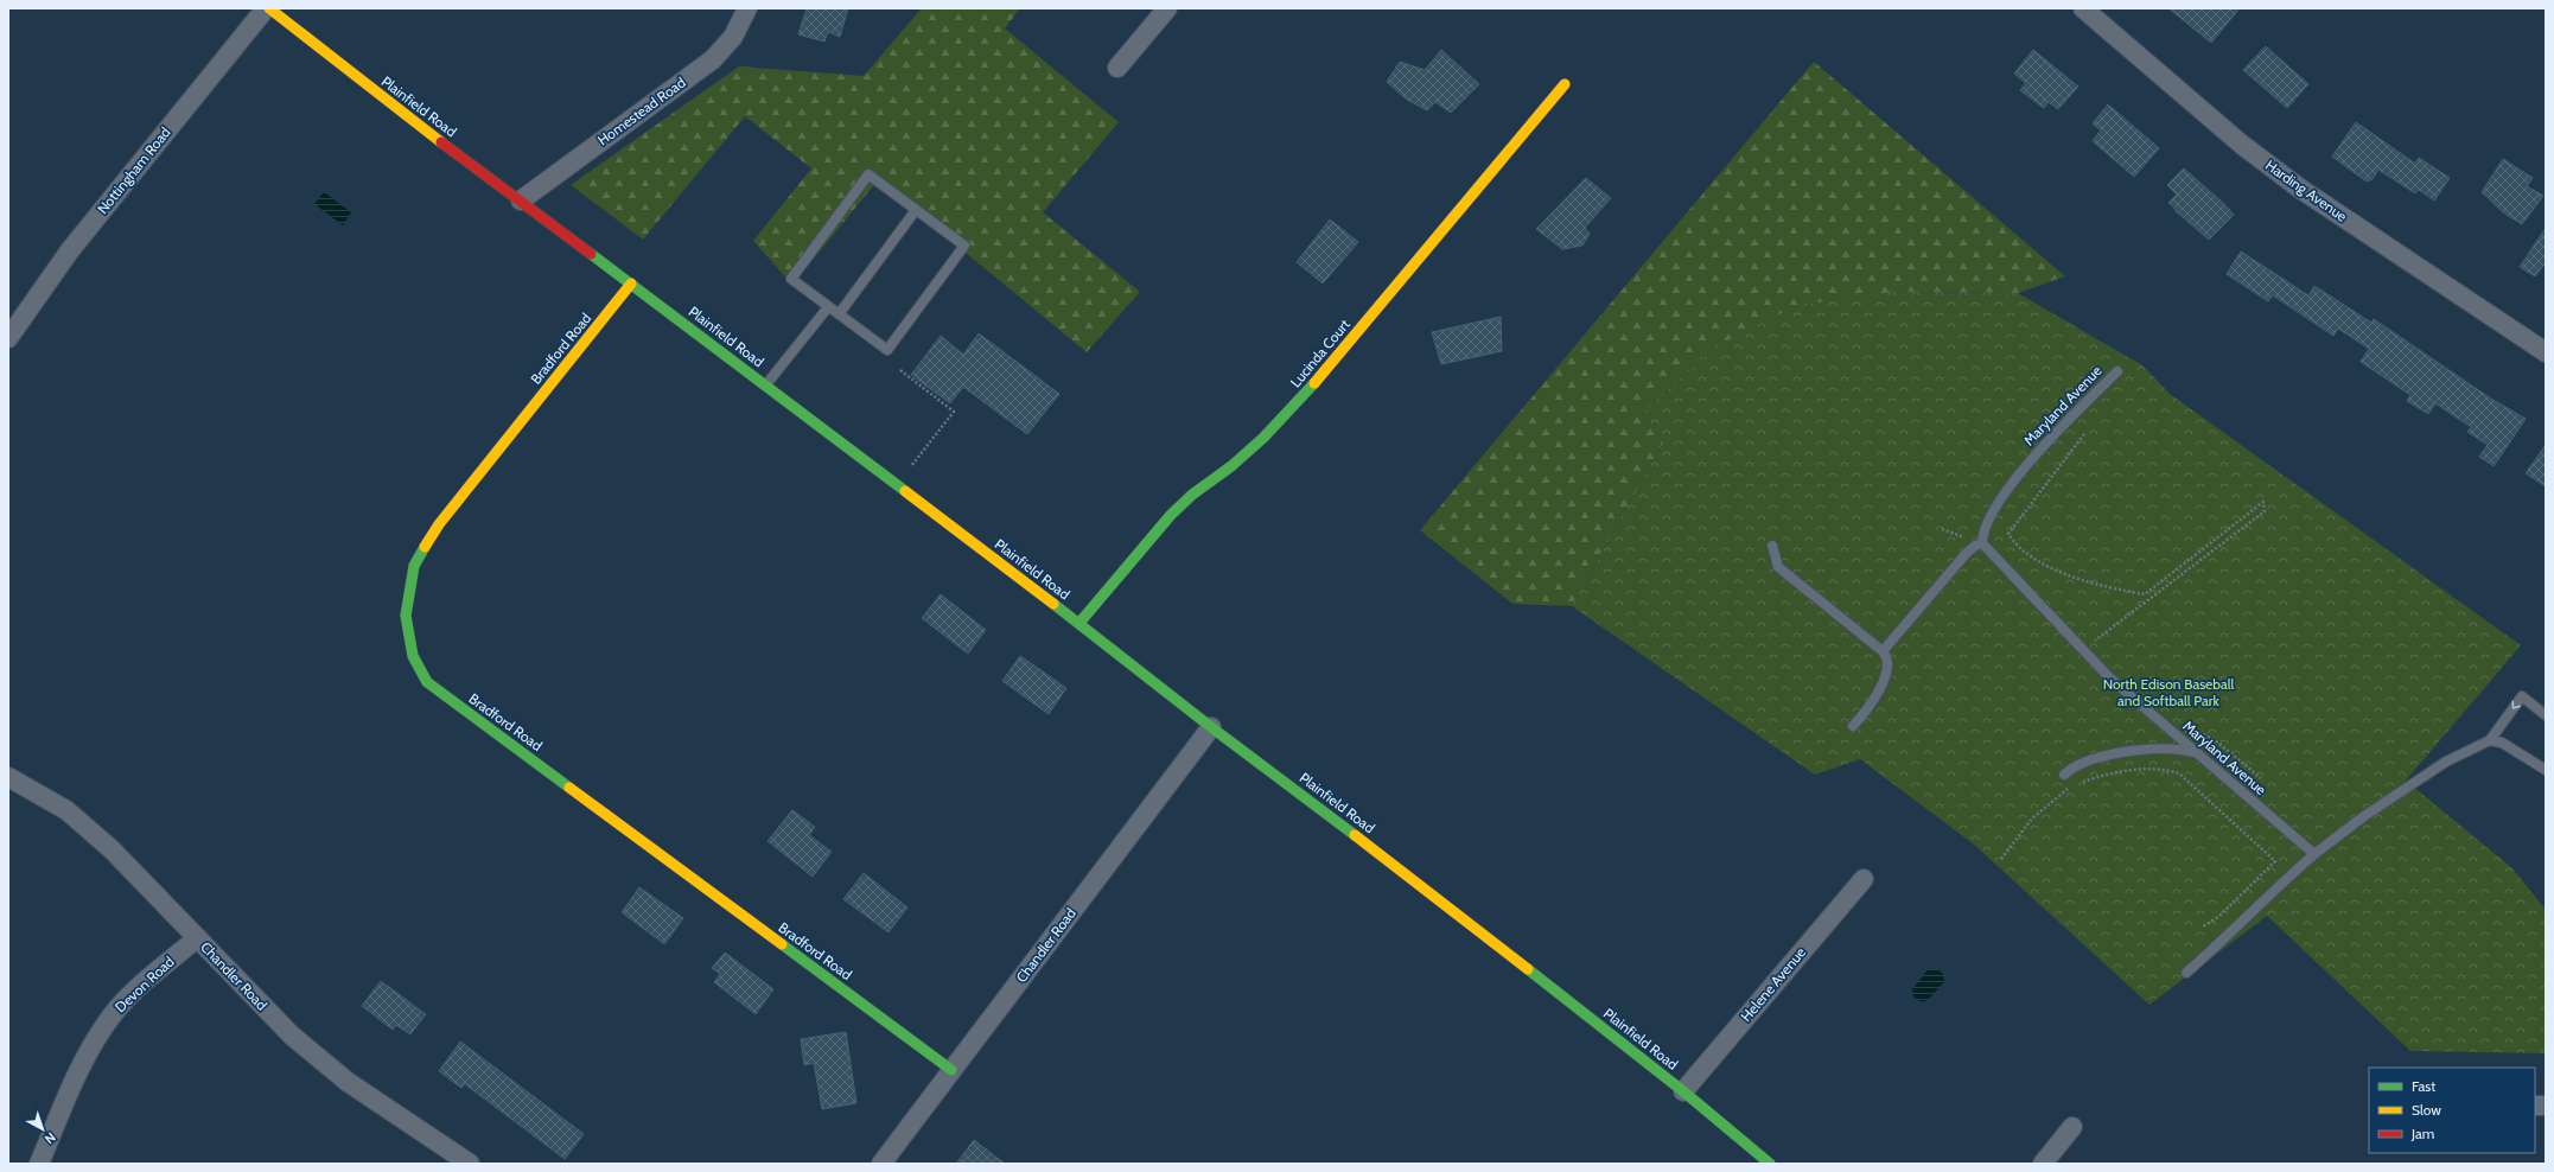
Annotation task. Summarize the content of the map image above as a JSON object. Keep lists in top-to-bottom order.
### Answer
{
  "streets": {
    "street": [
      "Plainfield Road",
      "Homestead Road",
      "Nottingham Road",
      "Harding Avenue",
      "Bradford Road",
      "Lucinda Court",
      "Chandler Road",
      "Devon Road",
      "Helene Avenue"
    ],
    "lane": ["Maryland Avenue"]
  },
  "crossings": [
    ["Plainfield Road", "Homestead Road"],
    ["Plainfield Road", "Bradford Road"],
    ["Plainfield Road", "Lucinda Court"],
    ["Plainfield Road", "Chandler Road"],
    ["Plainfield Road", "Helene Avenue"],
    ["Bradford Road", "Chandler Road"],
    ["Chandler Road", "Devon Road"]
  ],
  "parks": ["North Edison Baseball and Softball Park"],
  "legend": ["Fast", "Slow", "Jam"],
  "north": "bottom right"
}
